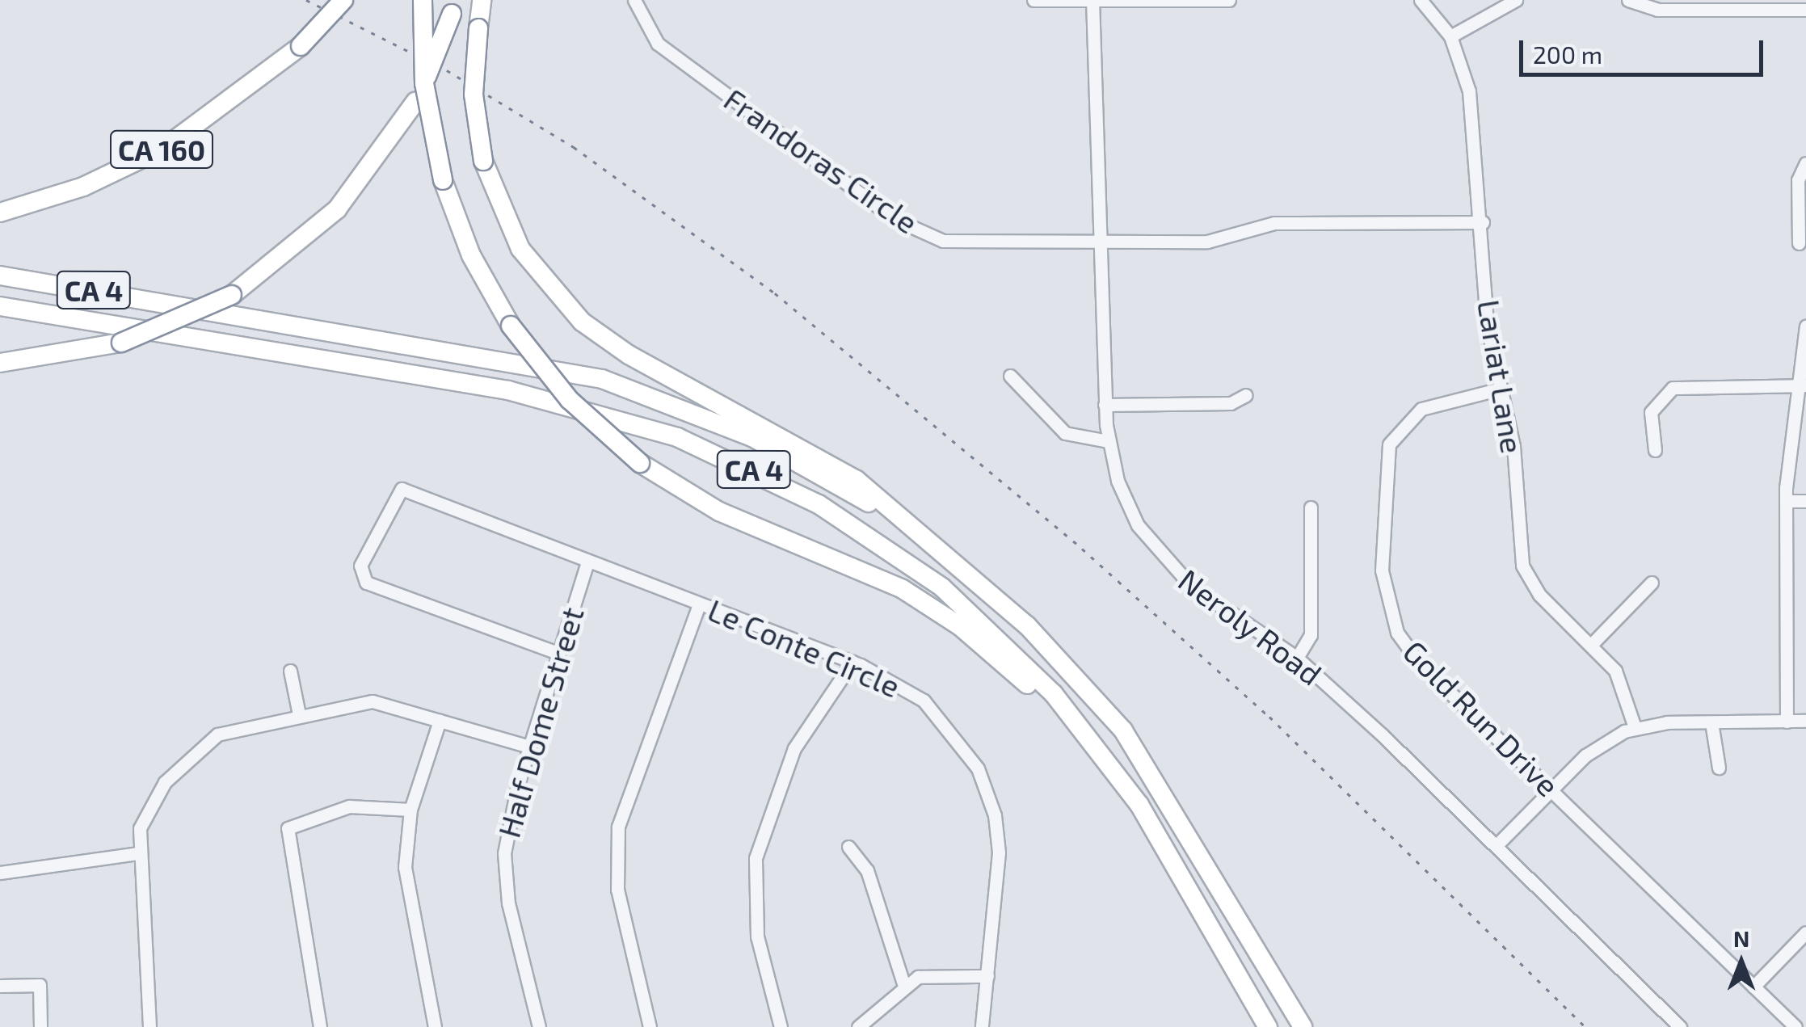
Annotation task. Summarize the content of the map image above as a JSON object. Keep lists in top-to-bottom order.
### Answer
{
  "streets": {
    "highway": ["CA 160", "CA 4"],
    "street": [
      "Frandoras Circle",
      "Lariat Lane",
      "Neroly Road",
      "Le Conte Circle",
      "Gold Run Drive",
      "Half Dome Street"
    ]
  },
  "crossings": [
    ["Frandoras Circle", "Lariat Lane"],
    ["Frandoras Circle", "Neroly Road"],
    ["Lariat Lane", "Gold Run Drive"],
    ["Le Conte Circle", "Half Dome Street"]
  ],
  "scale_bar": "200 m",
  "north": "top"
}
